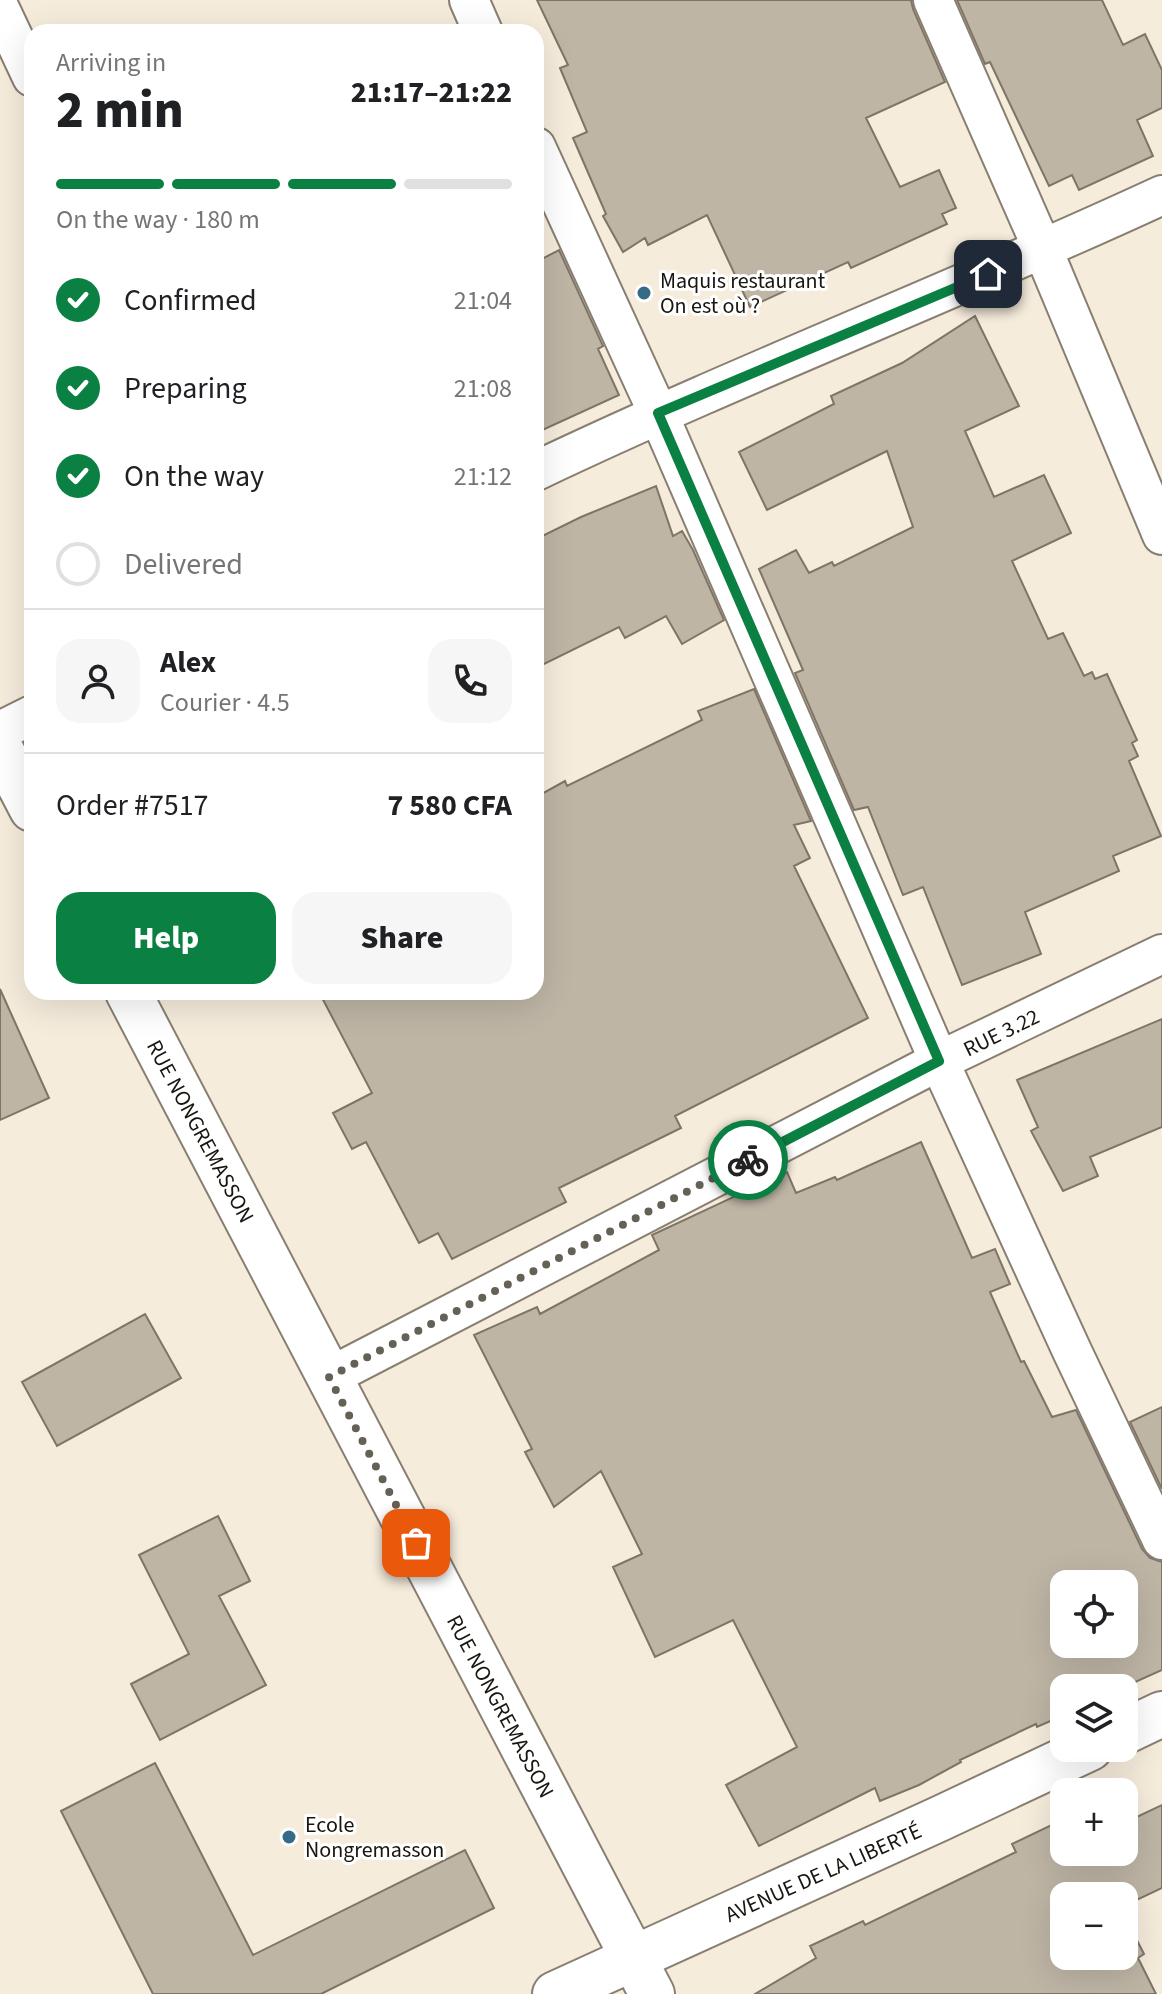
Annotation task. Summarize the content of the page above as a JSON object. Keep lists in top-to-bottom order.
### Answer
{
  "streets": {
    "street": ["RUE 3.22", "RUE NONGREMASSON", "AVENUE DE LA LIBERTÉ"]
  },
  "crossings": [
    ["RUE 3.22", "RUE NONGREMASSON"],
    ["RUE NONGREMASSON", "AVENUE DE LA LIBERTÉ"]
  ],
  "places": ["Maquis restaurant On est où ?", "Ecole Nongremasson"],
  "page": {
    "heading": ["2 min", "Arriving in", "21:17–21:22"],
    "panel": [
      "Alex",
      "Courier · 4.5",
      "Order #7517",
      "7 580 CFA"
    ],
    "bar": "On the way · 180 m",
    "list": [
      ["Confirmed", "21:04"],
      ["Preparing", "21:08"],
      ["On the way", "21:12"],
      "Delivered"
    ],
    "buttons": ["Help", "Share"],
    "map_buttons": ["+", "−"]
  }
}
